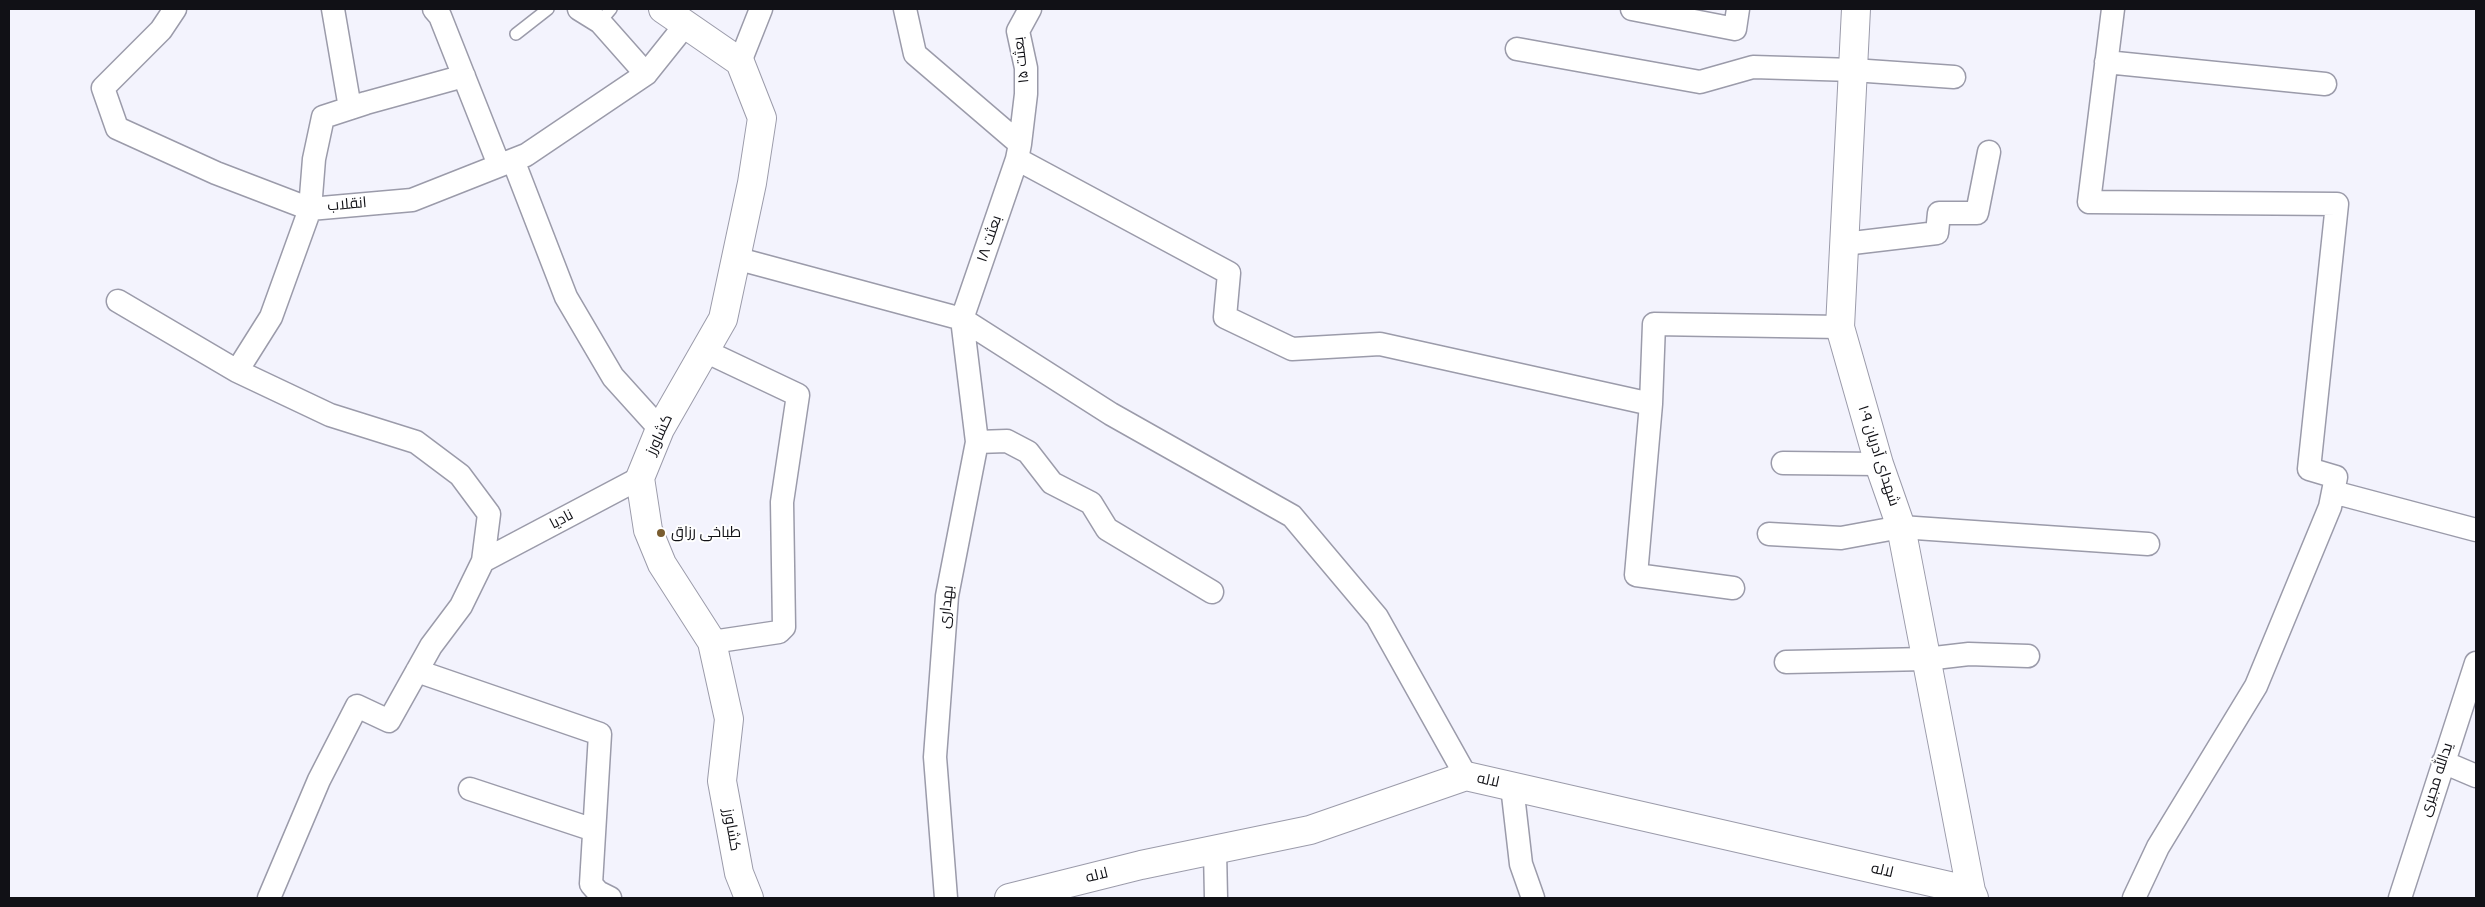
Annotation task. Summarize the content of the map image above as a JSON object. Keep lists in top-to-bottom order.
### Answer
{
  "streets": {
    "street": [
      "بعثت ۱۵",
      "انقلاب",
      "بعثت ۱۸",
      "کشاورز",
      "شهدای آدریان ۱۰۹",
      "نادیا",
      "بهداری",
      "یدالله مجیری",
      "لاله"
    ]
  },
  "crossings": [
    ["بعثت ۱۵", "بعثت ۱۸"],
    ["بعثت ۱۸", "بهداری"],
    ["کشاورز", "نادیا"],
    ["شهدای آدریان ۱۰۹", "لاله"]
  ],
  "places": ["طباخی رزاق"]
}
